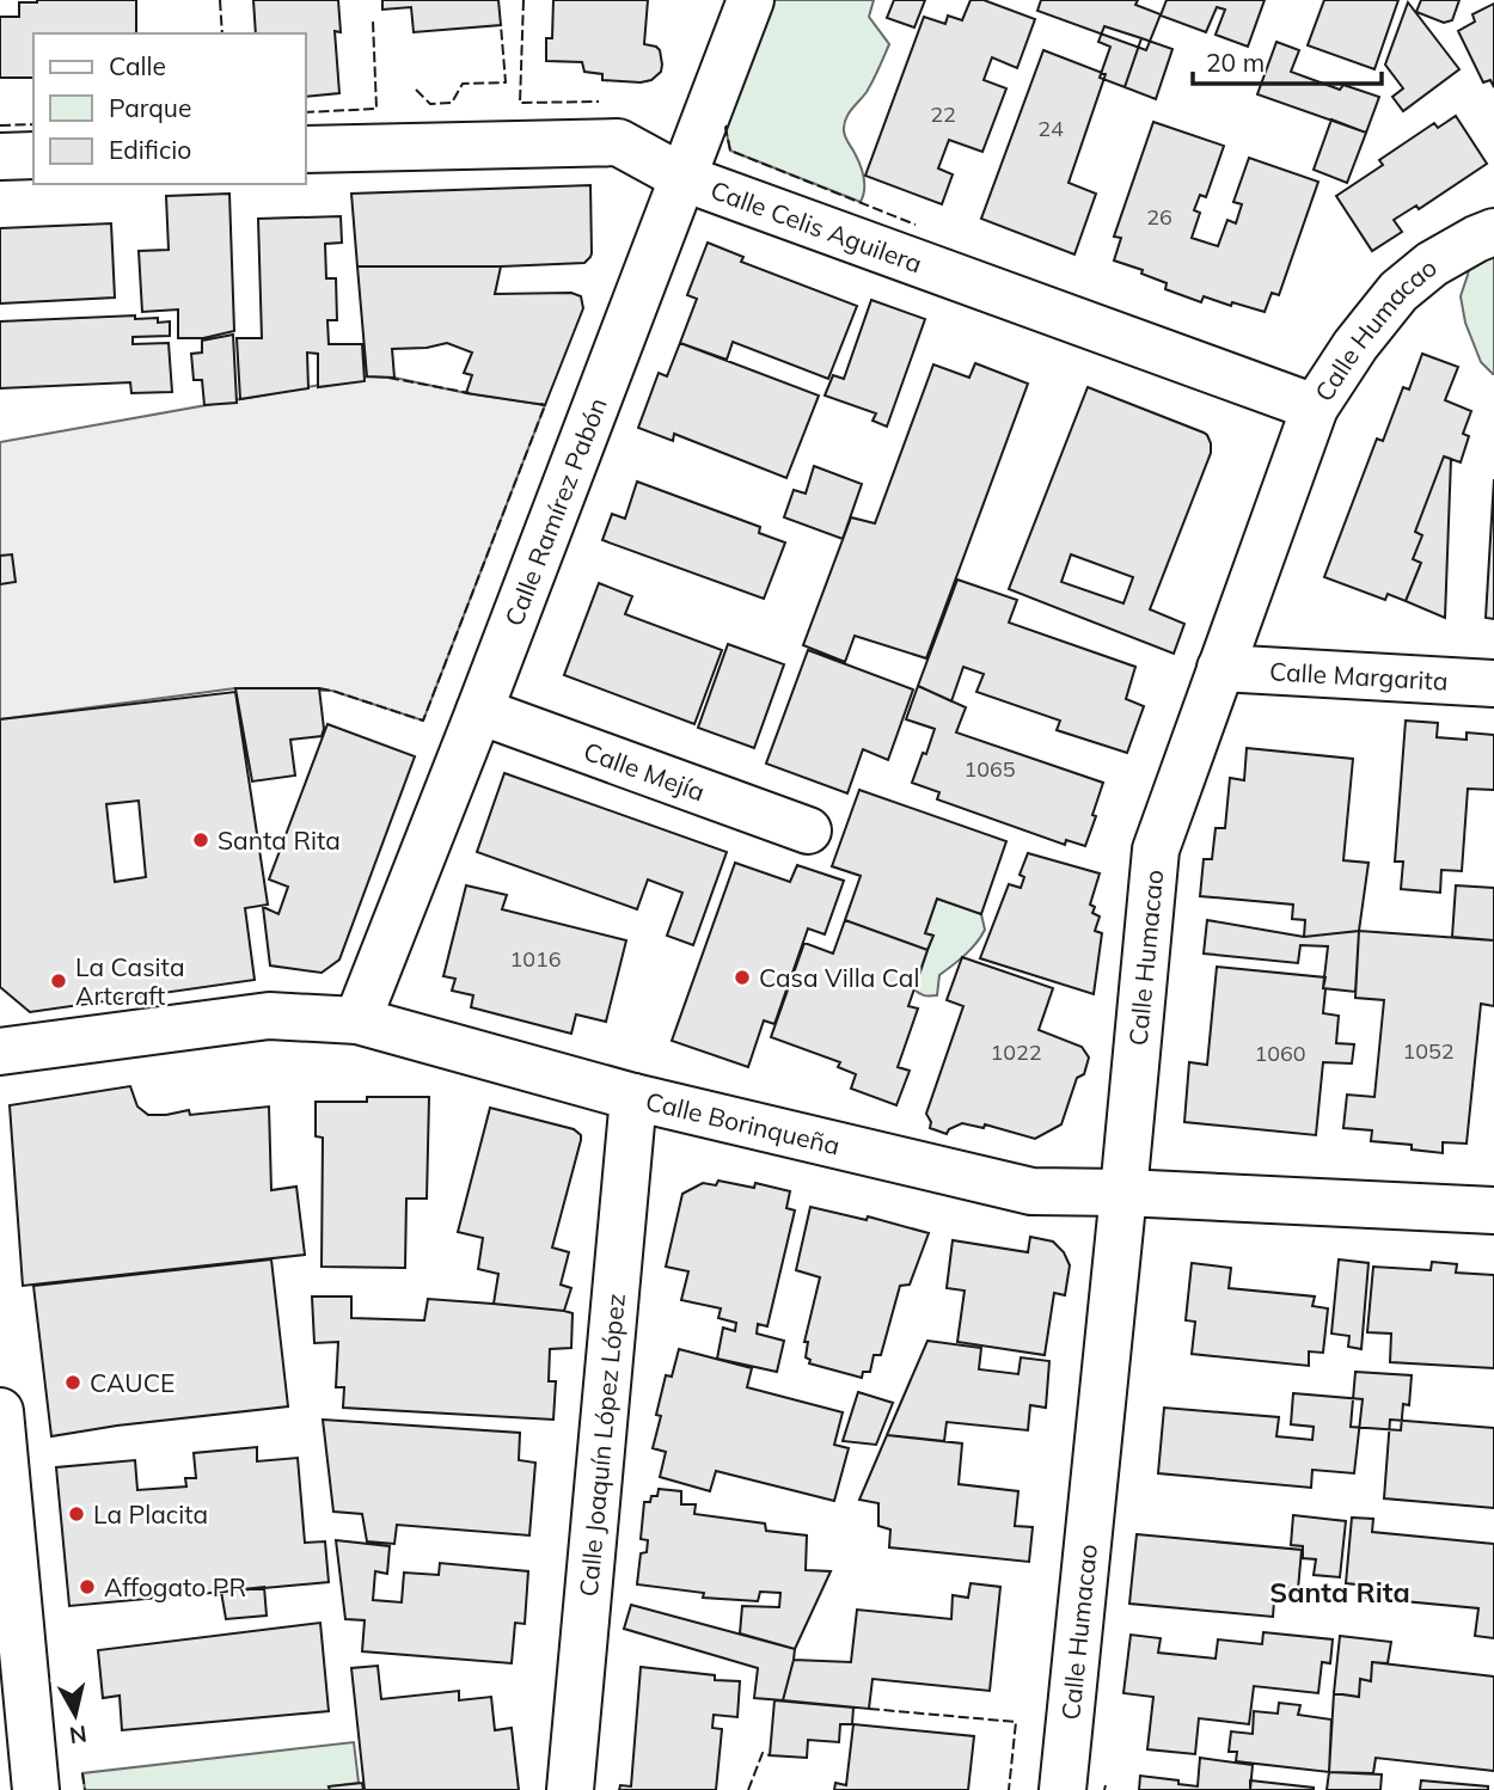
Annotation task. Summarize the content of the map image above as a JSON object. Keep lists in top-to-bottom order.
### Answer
{
  "streets": {
    "street": [
      "Calle Celis Aguilera",
      "Calle Humacao",
      "Calle Ramírez Pabón",
      "Calle Margarita",
      "Calle Mejía",
      "Calle Borinqueña",
      "Calle Joaquín López López"
    ]
  },
  "crossings": [
    ["Calle Celis Aguilera", "Calle Humacao"],
    ["Calle Celis Aguilera", "Calle Ramírez Pabón"],
    ["Calle Humacao", "Calle Margarita"],
    ["Calle Humacao", "Calle Borinqueña"],
    ["Calle Ramírez Pabón", "Calle Mejía"],
    ["Calle Ramírez Pabón", "Calle Borinqueña"],
    ["Calle Borinqueña", "Calle Joaquín López López"]
  ],
  "districts": ["Santa Rita"],
  "places": [
    "Santa Rita",
    "Casa Villa Cal",
    "La Casita Artcraft",
    "CAUCE",
    "La Placita",
    "Affogato PR"
  ],
  "house_numbers": [
    "22",
    "24",
    "26",
    "1065",
    "1016",
    "1052",
    "1022",
    "1060"
  ],
  "legend": ["Calle", "Parque", "Edificio"],
  "scale_bar": "20 m",
  "north": "bottom"
}
